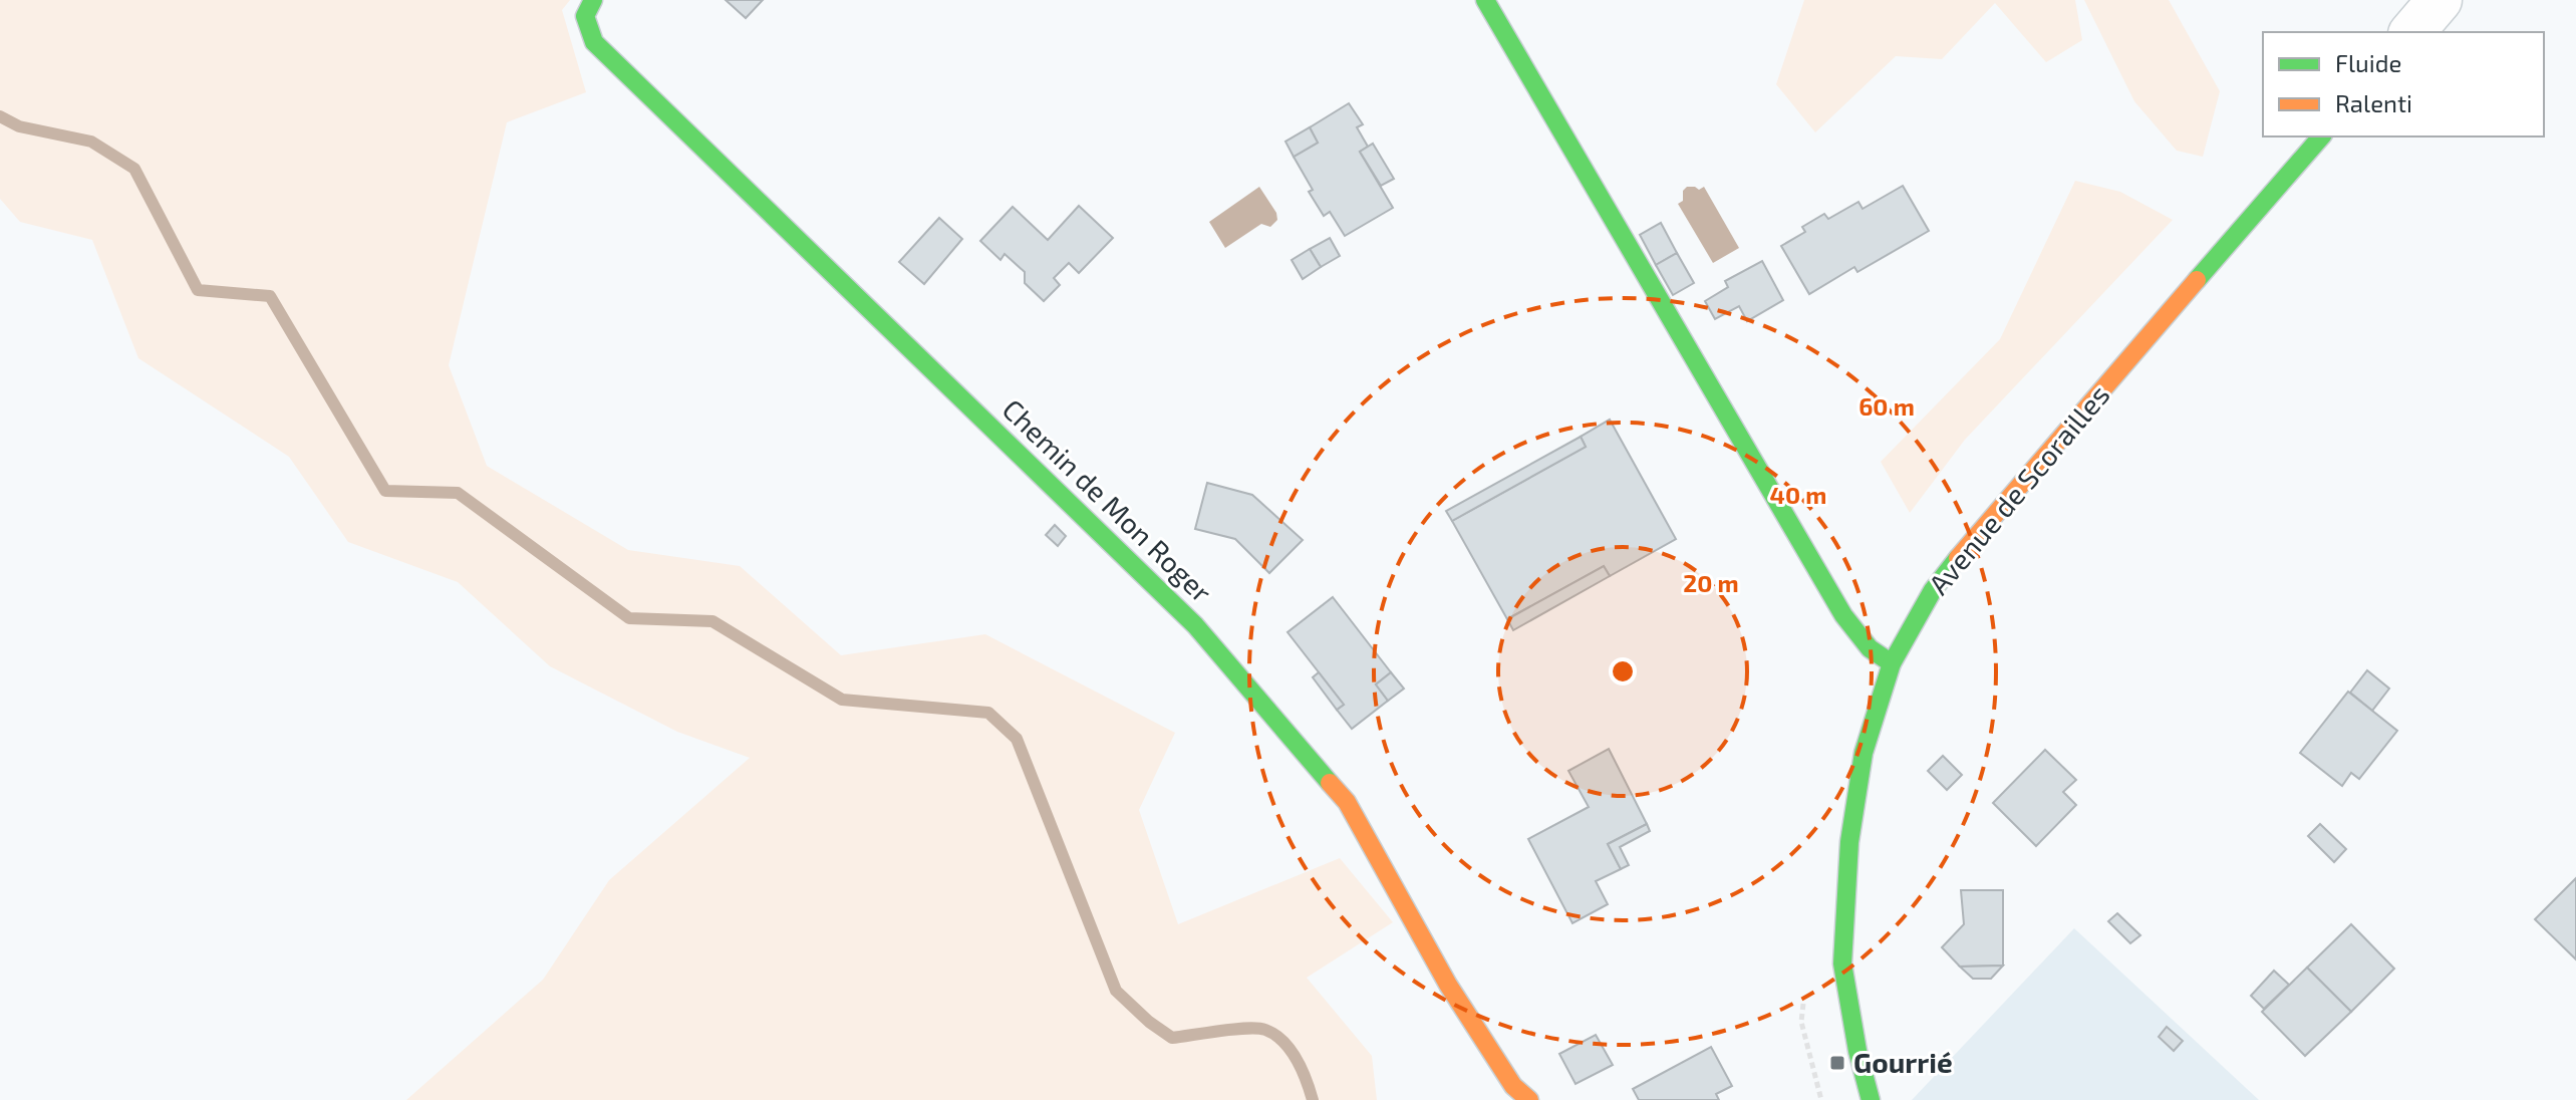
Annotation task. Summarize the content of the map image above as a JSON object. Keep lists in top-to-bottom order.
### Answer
{
  "streets": {
    "street": ["Avenue de Scorailles", "Chemin de Mon Roger"]
  },
  "places": {
    "transit": ["Gourrié"]
  },
  "legend": ["Fluide", "Ralenti"],
  "rings": ["60 m", "40 m", "20 m"]
}
